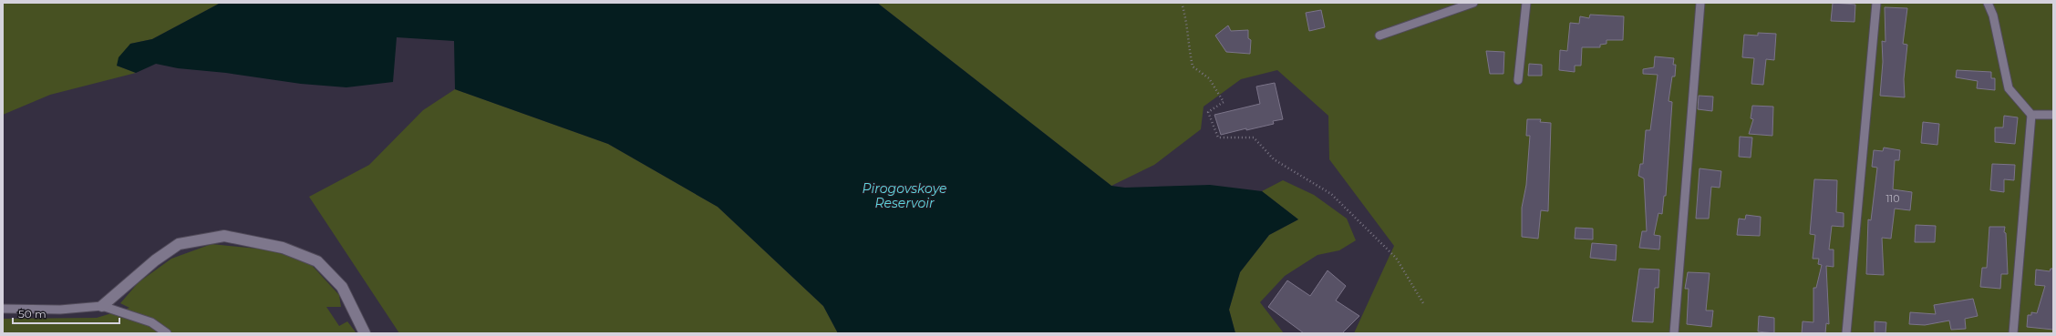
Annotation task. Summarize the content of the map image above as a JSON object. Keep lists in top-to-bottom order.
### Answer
{
  "water": ["Pirogovskoye Reservoir"],
  "house_numbers": ["110"],
  "scale_bar": "50 m"
}
